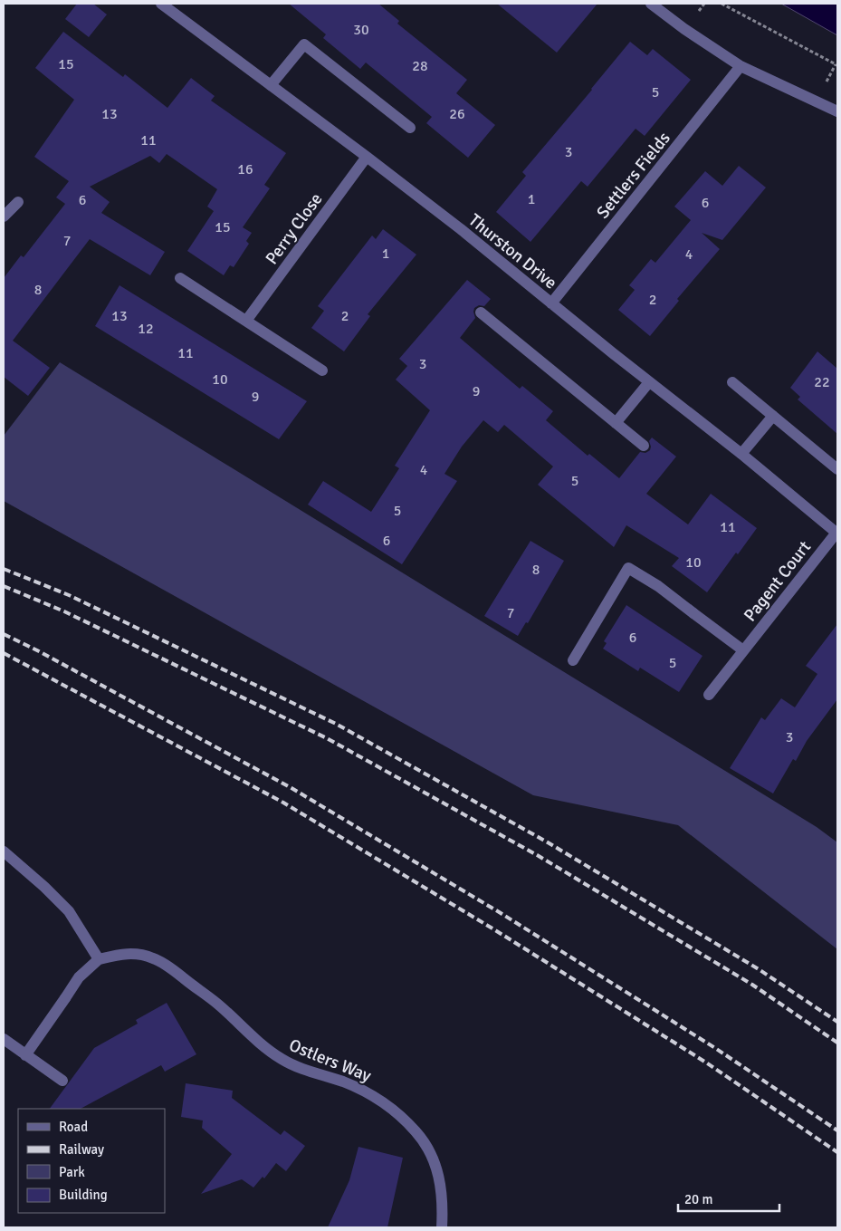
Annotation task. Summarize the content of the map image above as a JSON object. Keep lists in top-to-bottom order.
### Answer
{
  "streets": {
    "street": [
      "Settlers Fields",
      "Perry Close",
      "Thurston Drive",
      "Pagent Court",
      "Ostlers Way"
    ]
  },
  "crossings": [
    ["Settlers Fields", "Thurston Drive"],
    ["Perry Close", "Thurston Drive"],
    ["Thurston Drive", "Pagent Court"]
  ],
  "house_numbers": [
    "30",
    "15",
    "28",
    "5",
    "13",
    "26",
    "11",
    "3",
    "16",
    "1",
    "6",
    "6",
    "15",
    "7",
    "1",
    "4",
    "8",
    "2",
    "13",
    "2",
    "12",
    "11",
    "3",
    "10",
    "22",
    "9",
    "9",
    "4",
    "5",
    "5",
    "11",
    "6",
    "10",
    "8",
    "7",
    "6",
    "5",
    "3"
  ],
  "legend": [
    "Road",
    "Railway",
    "Park",
    "Building"
  ],
  "scale_bar": "20 m"
}
